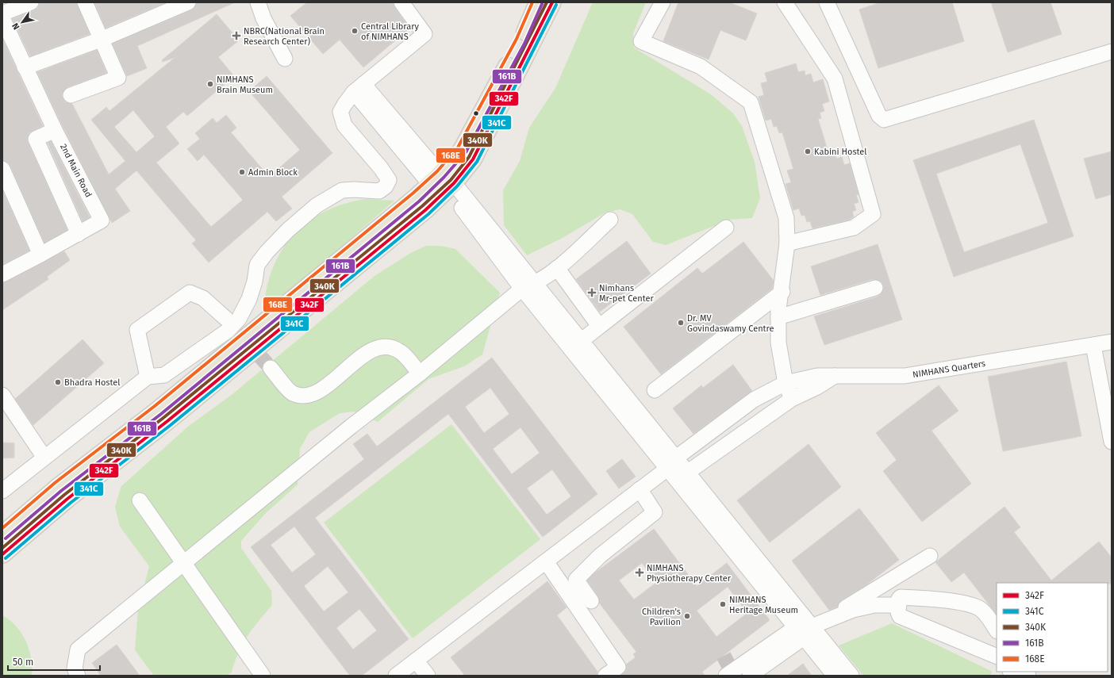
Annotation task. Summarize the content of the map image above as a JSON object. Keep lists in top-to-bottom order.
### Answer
{
  "streets": {
    "street": ["2nd Main Road", "NIMHANS Quarters"]
  },
  "places": {
    "other": [
      "Central Library of NIMHANS",
      "NIMHANS Brain Museum",
      "Kabini Hostel",
      "Admin Block",
      "Dr. MV Govindaswamy Centre",
      "Bhadra Hostel",
      "NIMHANS Heritage Museum",
      "Children's Pavilion"
    ],
    "health": ["NBRC(National Brain Research Center)", "Nimhans Mr-pet Center", "NIMHANS Physiotherapy Center"]
  },
  "lines": [
    "transit line 342F",
    "transit line 340K",
    "transit line 168E",
    "transit line 161B",
    "transit line 341C"
  ],
  "legend": [
    "342F",
    "341C",
    "340K",
    "161B",
    "168E"
  ],
  "scale_bar": "50 m",
  "north": "bottom left"
}
